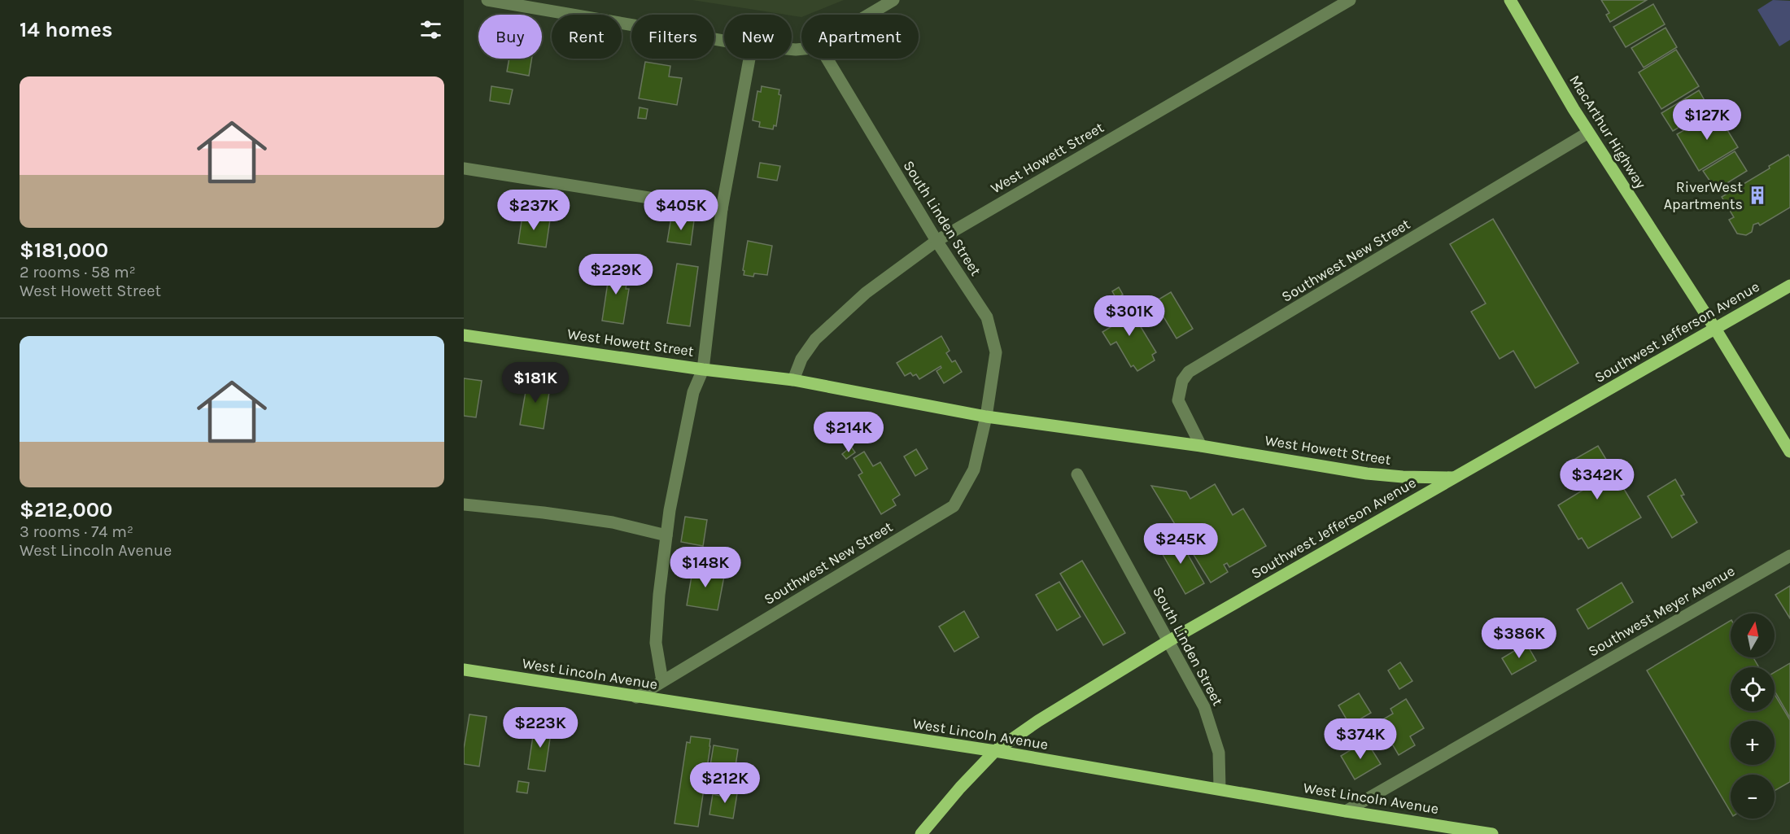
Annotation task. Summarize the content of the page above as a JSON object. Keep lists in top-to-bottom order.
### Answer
{
  "streets": {
    "main road": [
      "MacArthur Highway",
      "West Howett Street",
      "Southwest Jefferson Avenue",
      "West Lincoln Avenue"
    ],
    "street": ["South Linden Street", "Southwest New Street", "Southwest Meyer Avenue"]
  },
  "crossings": [
    ["MacArthur Highway", "Southwest New Street"],
    ["MacArthur Highway", "Southwest Jefferson Avenue"],
    ["West Howett Street", "South Linden Street"],
    ["West Howett Street", "Southwest New Street"],
    ["West Howett Street", "Southwest Jefferson Avenue"],
    ["South Linden Street", "Southwest New Street"],
    ["South Linden Street", "Southwest Jefferson Avenue"],
    ["South Linden Street", "West Lincoln Avenue"],
    ["Southwest New Street", "West Lincoln Avenue"],
    ["Southwest Jefferson Avenue", "West Lincoln Avenue"],
    ["Southwest Meyer Avenue", "West Lincoln Avenue"]
  ],
  "places": {
    "building": ["RiverWest Apartments"]
  },
  "north": "top",
  "page": {
    "heading": "14 homes",
    "chip": [
      "Buy",
      "Rent",
      "Filters",
      "New",
      "Apartment"
    ],
    "list": [
      {
        "name": "$181,000",
        "note": "2 rooms · 58 m² · West Howett Street"
      },
      {
        "name": "$212,000",
        "note": "3 rooms · 74 m² · West Lincoln Avenue"
      }
    ],
    "price": [
      "$127K",
      "$237K",
      "$405K",
      "$229K",
      "$301K",
      "$181K",
      "$214K",
      "$342K",
      "$245K",
      "$148K",
      "$386K",
      "$223K",
      "$374K",
      "$212K"
    ],
    "map_buttons": ["+", "−"]
  }
}
